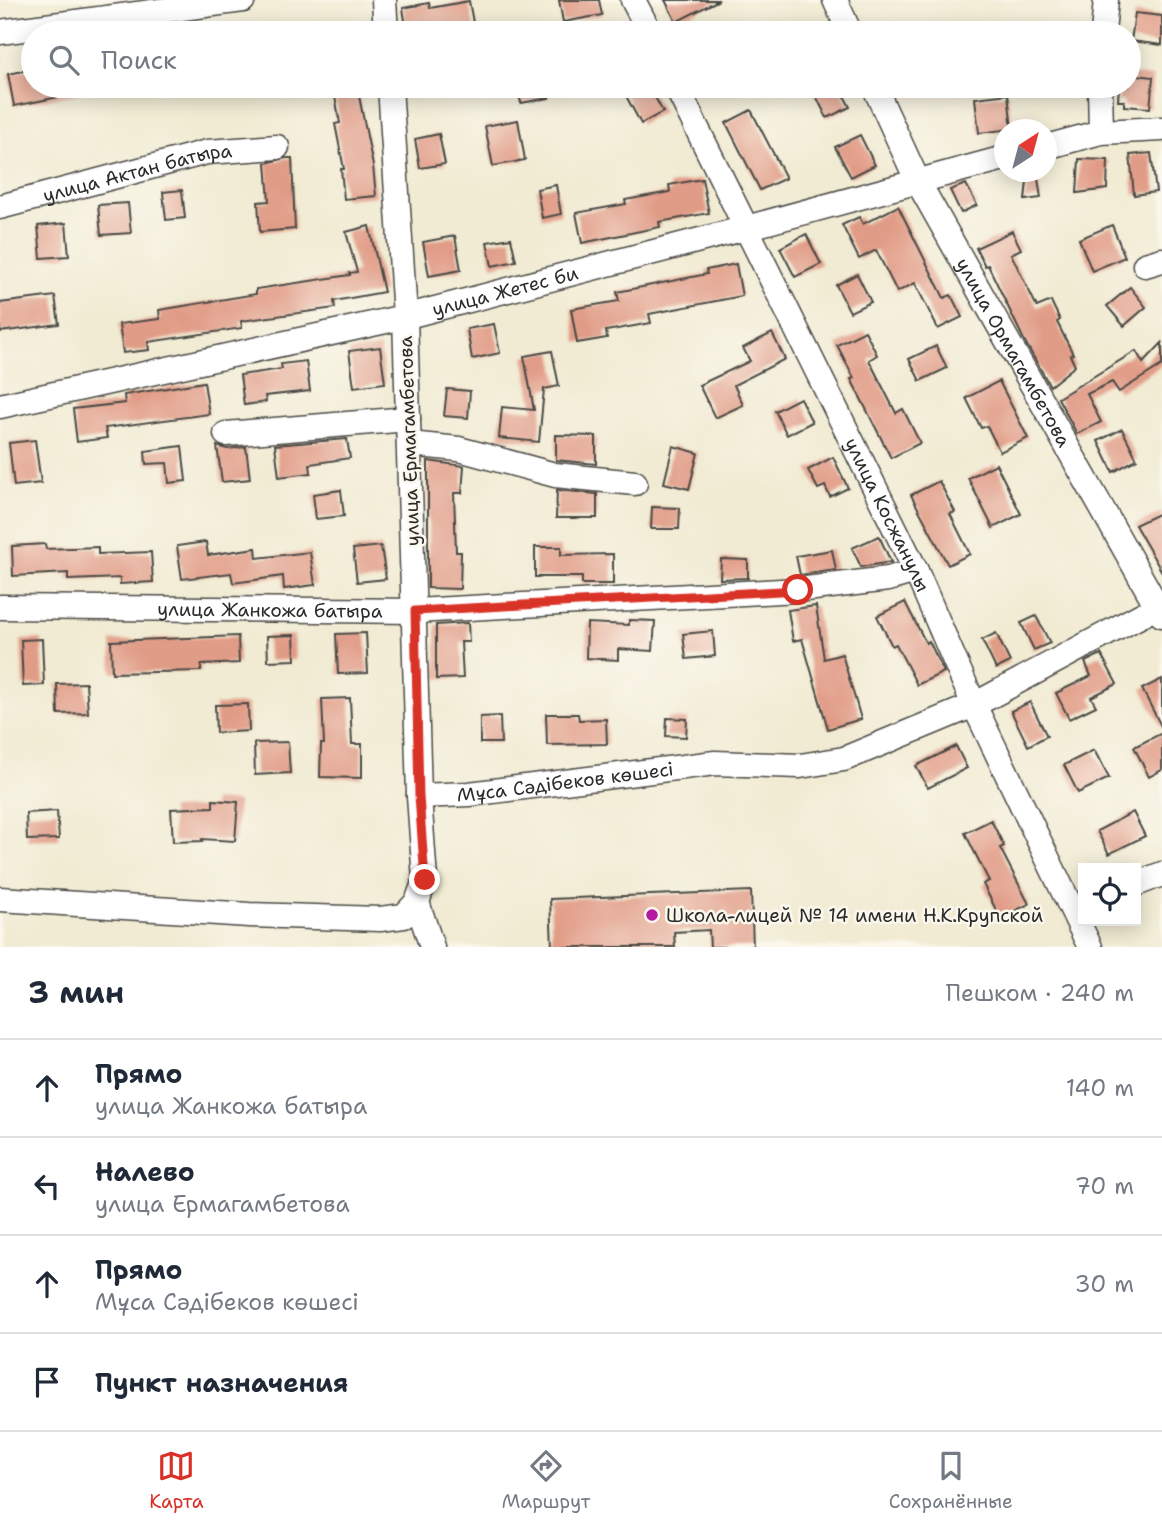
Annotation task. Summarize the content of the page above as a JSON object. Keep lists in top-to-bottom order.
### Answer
{
  "streets": {
    "street": [
      "улица Актан батыра",
      "улица Жетес би",
      "улица Ормагамбетова",
      "улица Ермагамбетова",
      "улица Косжанулы",
      "улица Жанкожа батыра",
      "Мұса Сәдібеков көшесі"
    ]
  },
  "crossings": [
    ["улица Жетес би", "улица Ормагамбетова"],
    ["улица Жетес би", "улица Ермагамбетова"],
    ["улица Жетес би", "улица Косжанулы"],
    ["улица Ормагамбетова", "Мұса Сәдібеков көшесі"],
    ["улица Ермагамбетова", "улица Жанкожа батыра"],
    ["улица Ермагамбетова", "Мұса Сәдібеков көшесі"],
    ["улица Косжанулы", "улица Жанкожа батыра"],
    ["улица Косжанулы", "Мұса Сәдібеков көшесі"]
  ],
  "places": ["Школа-лицей № 14 имени Н.К.Крупской"],
  "north": "top right",
  "page": {
    "search": "Поиск",
    "heading": ["3 мин", "Пешком · 240 m"],
    "list": [
      ["Прямо", "улица Жанкожа батыра", "140 m"],
      ["Налево", "улица Ермагамбетова", "70 m"],
      ["Прямо", "Мұса Сәдібеков көшесі", "30 m"],
      "Пункт назначения"
    ],
    "nav": ["Карта", "Маршрут", "Сохранённые"]
  }
}
